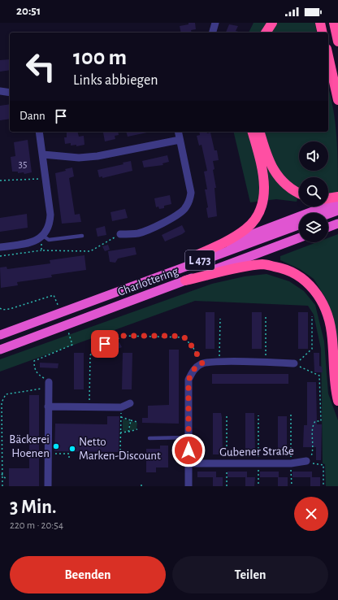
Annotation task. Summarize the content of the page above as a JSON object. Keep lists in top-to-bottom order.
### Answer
{
  "streets": {
    "highway": ["L 473", "Charlottering"],
    "street": ["Gubener Straße"]
  },
  "places": ["Bäckerei Hoenen", "Netto Marken-Discount"],
  "house_numbers": ["35"],
  "page": {
    "status": "20:51",
    "turn": ["100 m", "Links abbiegen"],
    "then": "Dann",
    "heading": ["3 Min.", "220 m · 20:54"],
    "buttons": ["Beenden", "Teilen"]
  }
}
